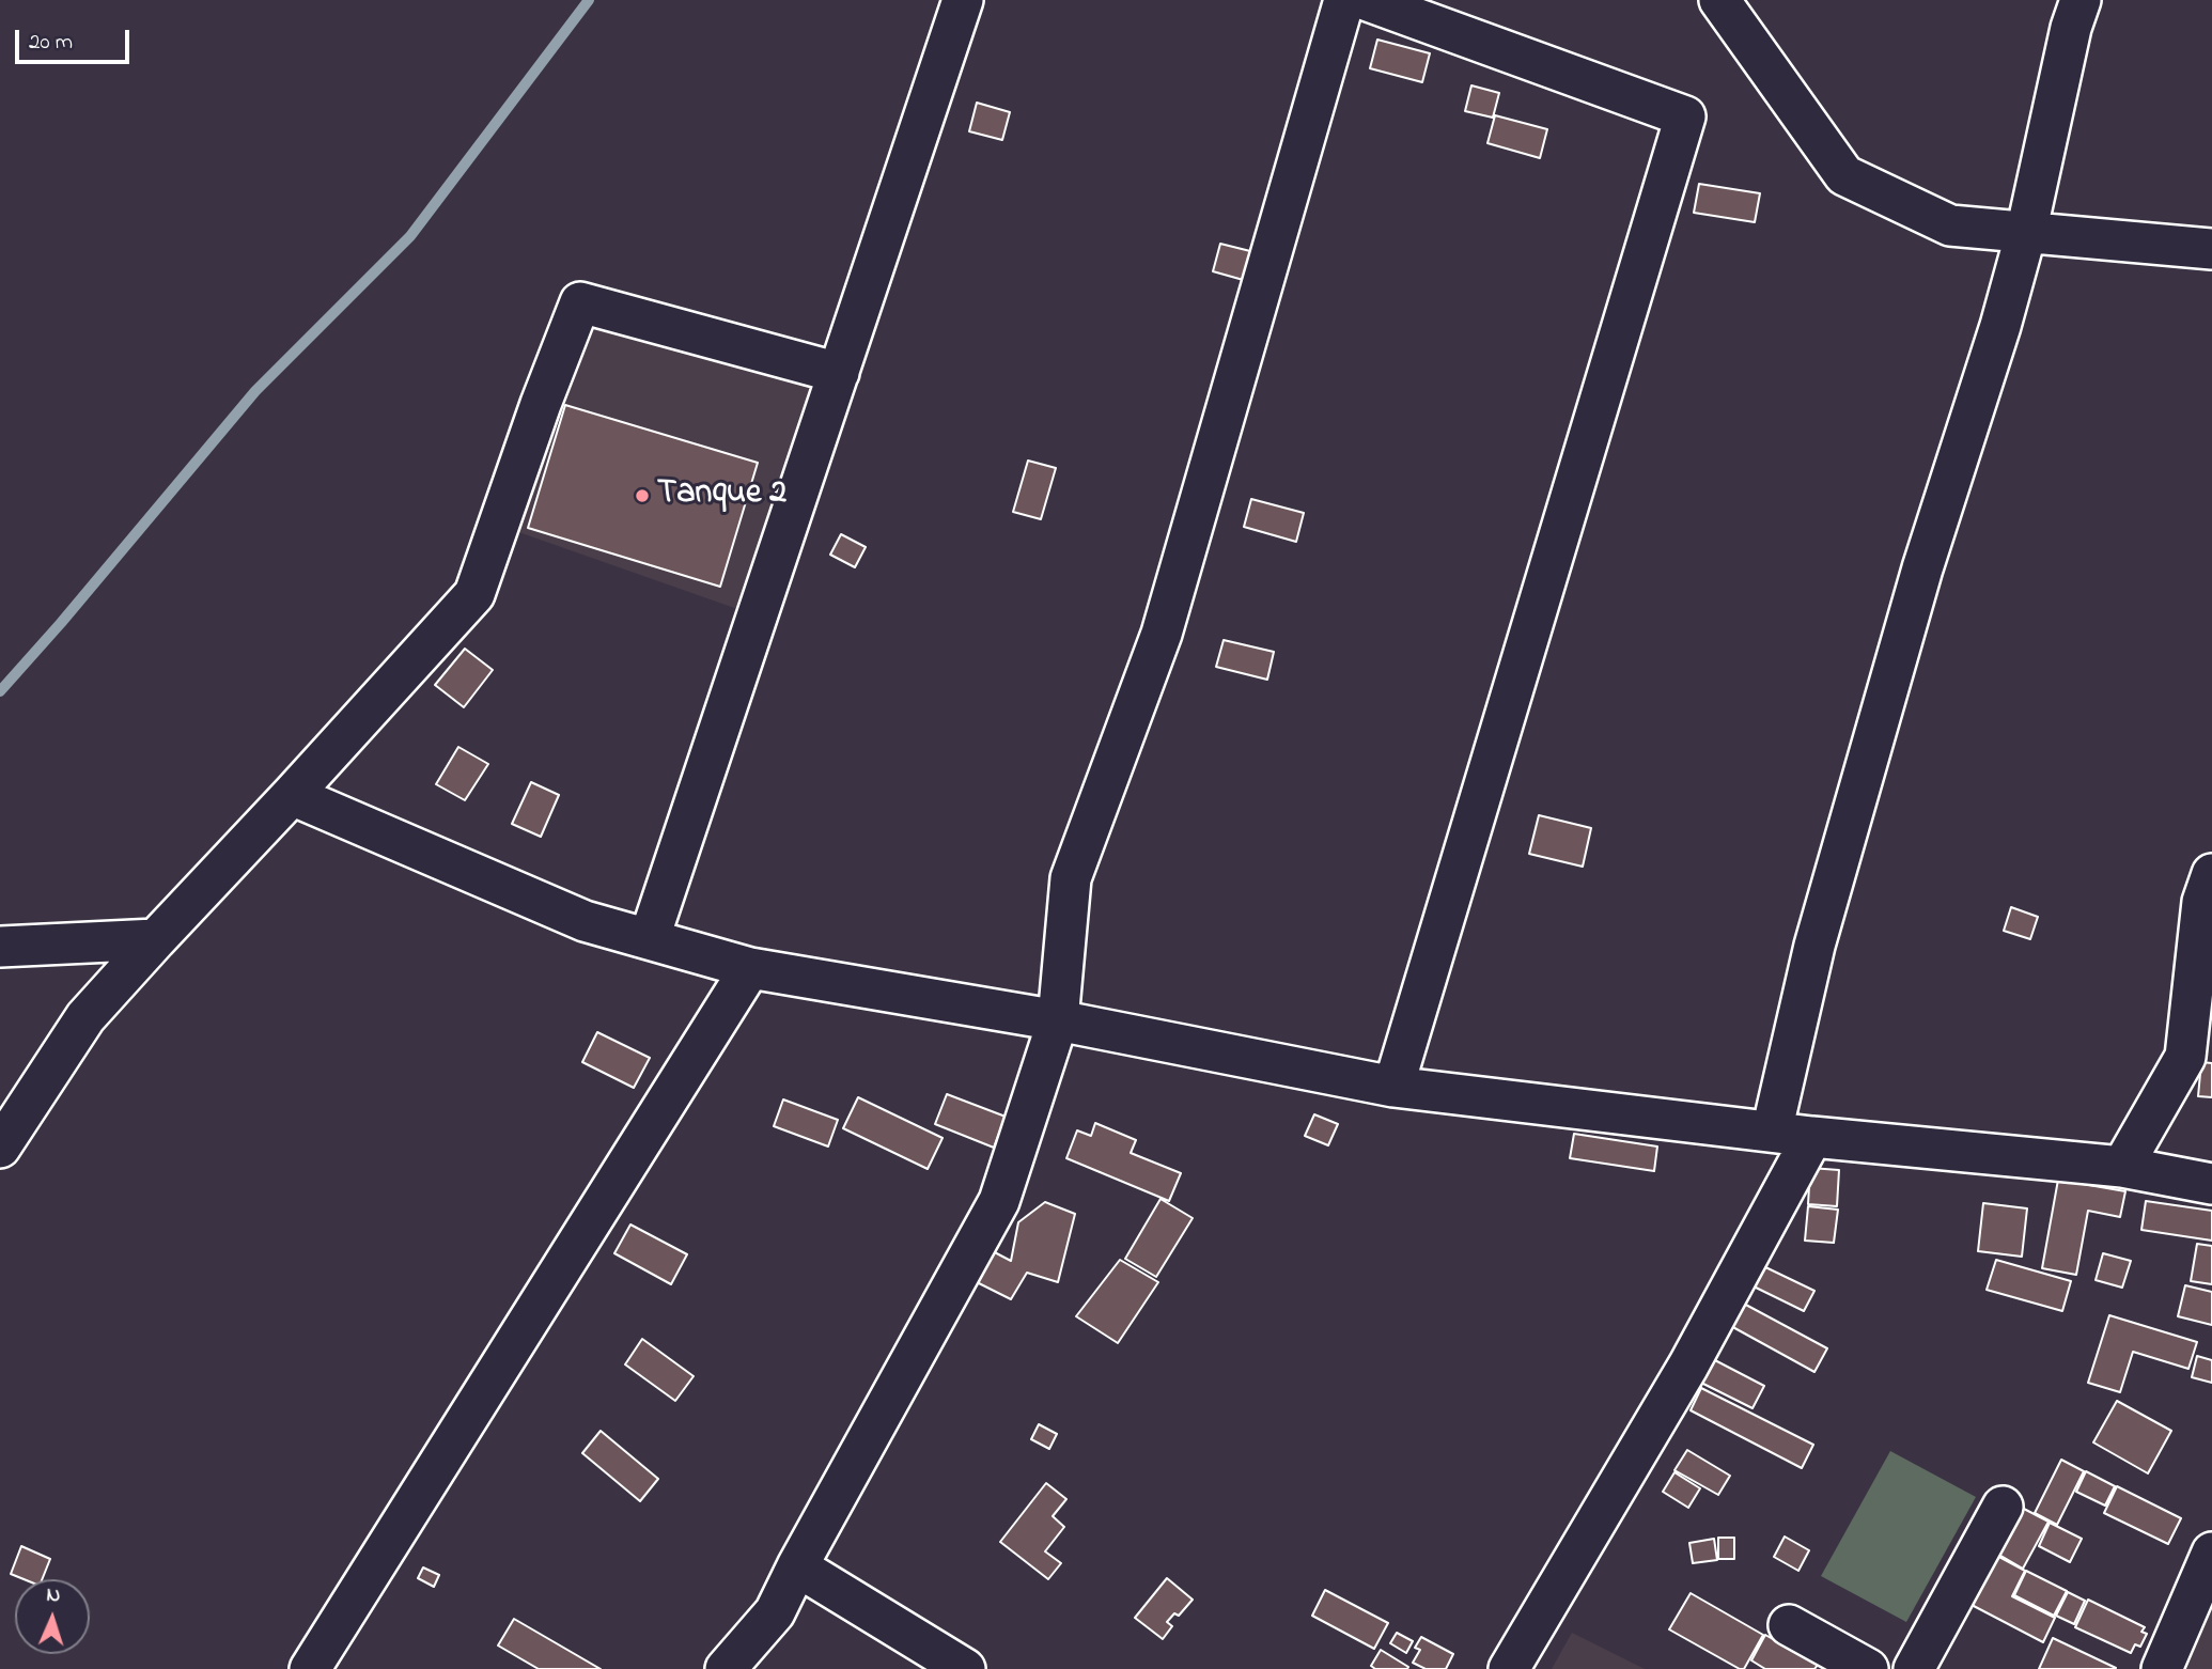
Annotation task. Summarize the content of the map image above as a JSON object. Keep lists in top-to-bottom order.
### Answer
{
  "places": ["Tanque 2"],
  "scale_bar": "20 m",
  "north": "top"
}
